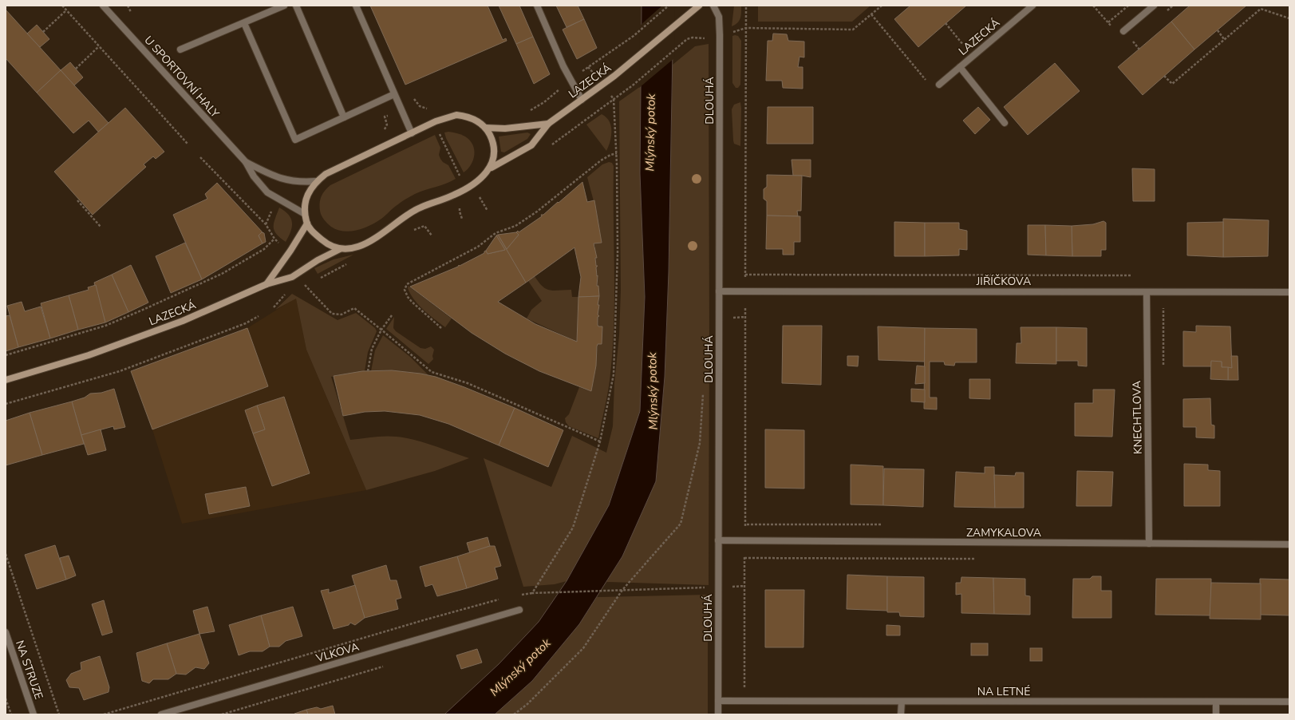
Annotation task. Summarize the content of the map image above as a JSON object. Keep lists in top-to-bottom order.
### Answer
{
  "streets": {
    "main road": ["LAZECKÁ"],
    "street": [
      "U SPORTOVNÍ HALY",
      "DLOUHÁ",
      "JIŘÍČKOVA",
      "KNECHTLOVA",
      "ZAMYKALOVA",
      "VLKOVA",
      "NA STRUZE",
      "NA LETNÉ"
    ]
  },
  "crossings": [
    ["DLOUHÁ", "JIŘÍČKOVA"],
    ["DLOUHÁ", "ZAMYKALOVA"],
    ["DLOUHÁ", "NA LETNÉ"],
    ["JIŘÍČKOVA", "KNECHTLOVA"],
    ["KNECHTLOVA", "ZAMYKALOVA"]
  ],
  "water": ["Mlýnský potok"]
}
